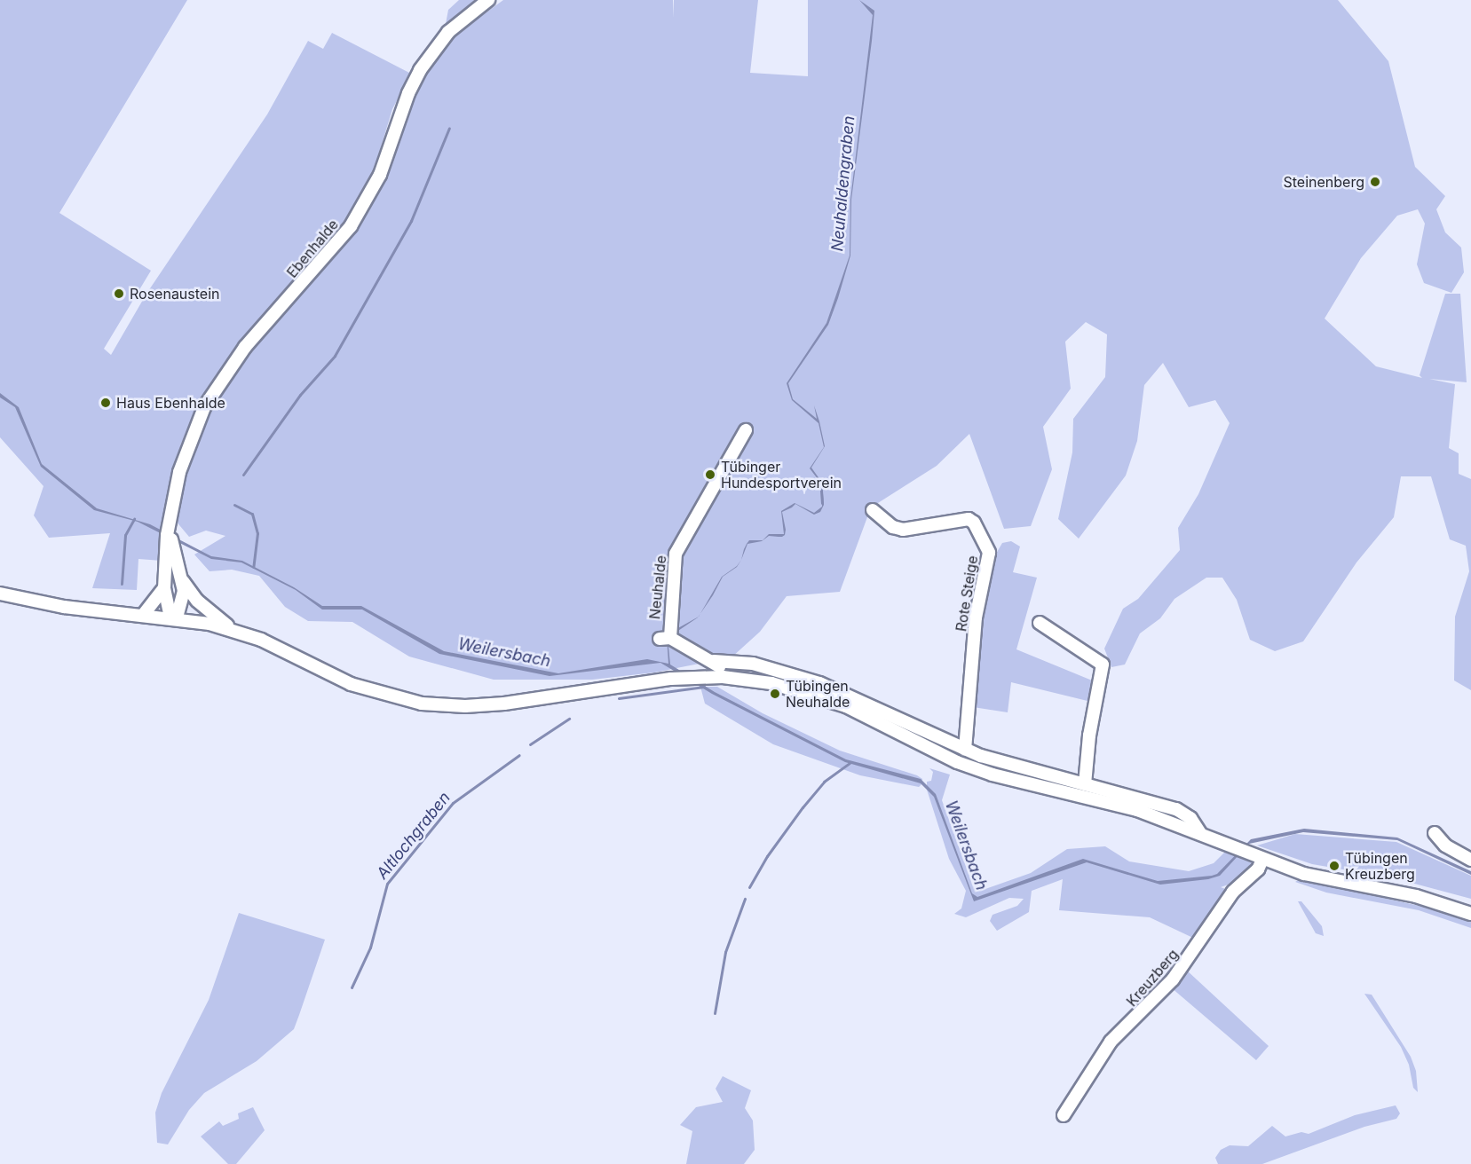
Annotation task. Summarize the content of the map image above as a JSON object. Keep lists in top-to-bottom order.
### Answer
{
  "streets": {
    "street": [
      "Ebenhalde",
      "Neuhalde",
      "Rote Steige",
      "Kreuzberg"
    ]
  },
  "water": ["Neuhaldengraben", "Weilersbach", "Altlochgraben"],
  "places": [
    "Steinenberg",
    "Rosenaustein",
    "Haus Ebenhalde",
    "Tübinger Hundesportverein",
    "Tübingen Neuhalde",
    "Tübingen Kreuzberg"
  ]
}
